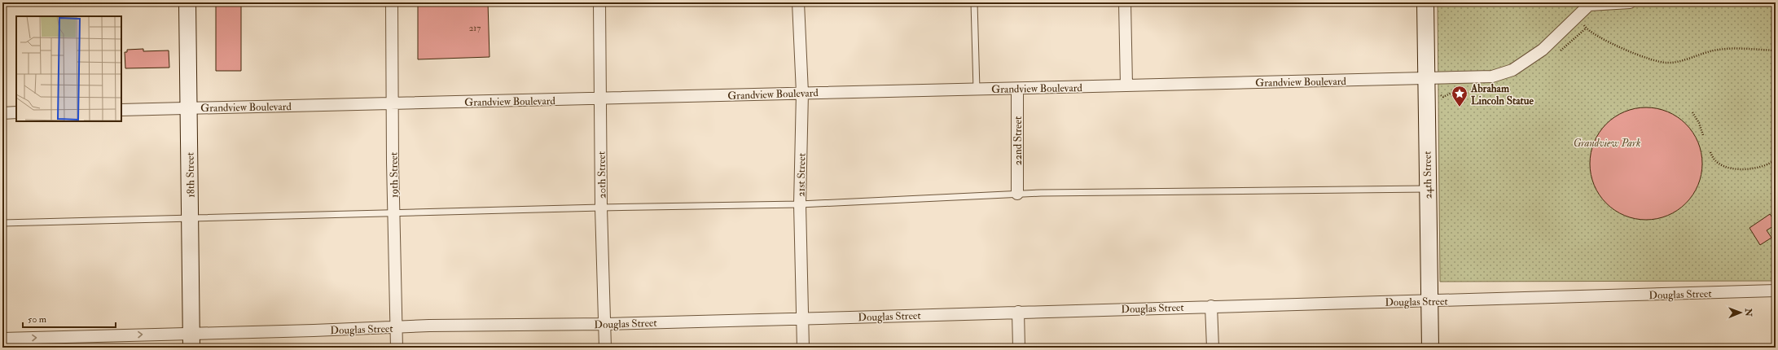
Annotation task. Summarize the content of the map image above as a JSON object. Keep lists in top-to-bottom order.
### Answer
{
  "streets": {
    "street": [
      "Grandview Boulevard",
      "22nd Street",
      "18th Street",
      "19th Street",
      "20th Street",
      "21st Street",
      "24th Street",
      "Douglas Street"
    ]
  },
  "crossings": [
    ["Grandview Boulevard", "22nd Street"],
    ["Grandview Boulevard", "18th Street"],
    ["Grandview Boulevard", "19th Street"],
    ["Grandview Boulevard", "20th Street"],
    ["Grandview Boulevard", "21st Street"],
    ["Grandview Boulevard", "24th Street"],
    ["18th Street", "Douglas Street"],
    ["19th Street", "Douglas Street"],
    ["20th Street", "Douglas Street"],
    ["21st Street", "Douglas Street"],
    ["24th Street", "Douglas Street"]
  ],
  "parks": ["Grandview Park"],
  "places": {
    "place": ["Abraham Lincoln Statue"]
  },
  "house_numbers": ["217"],
  "scale_bar": "50 m",
  "north": "right"
}
